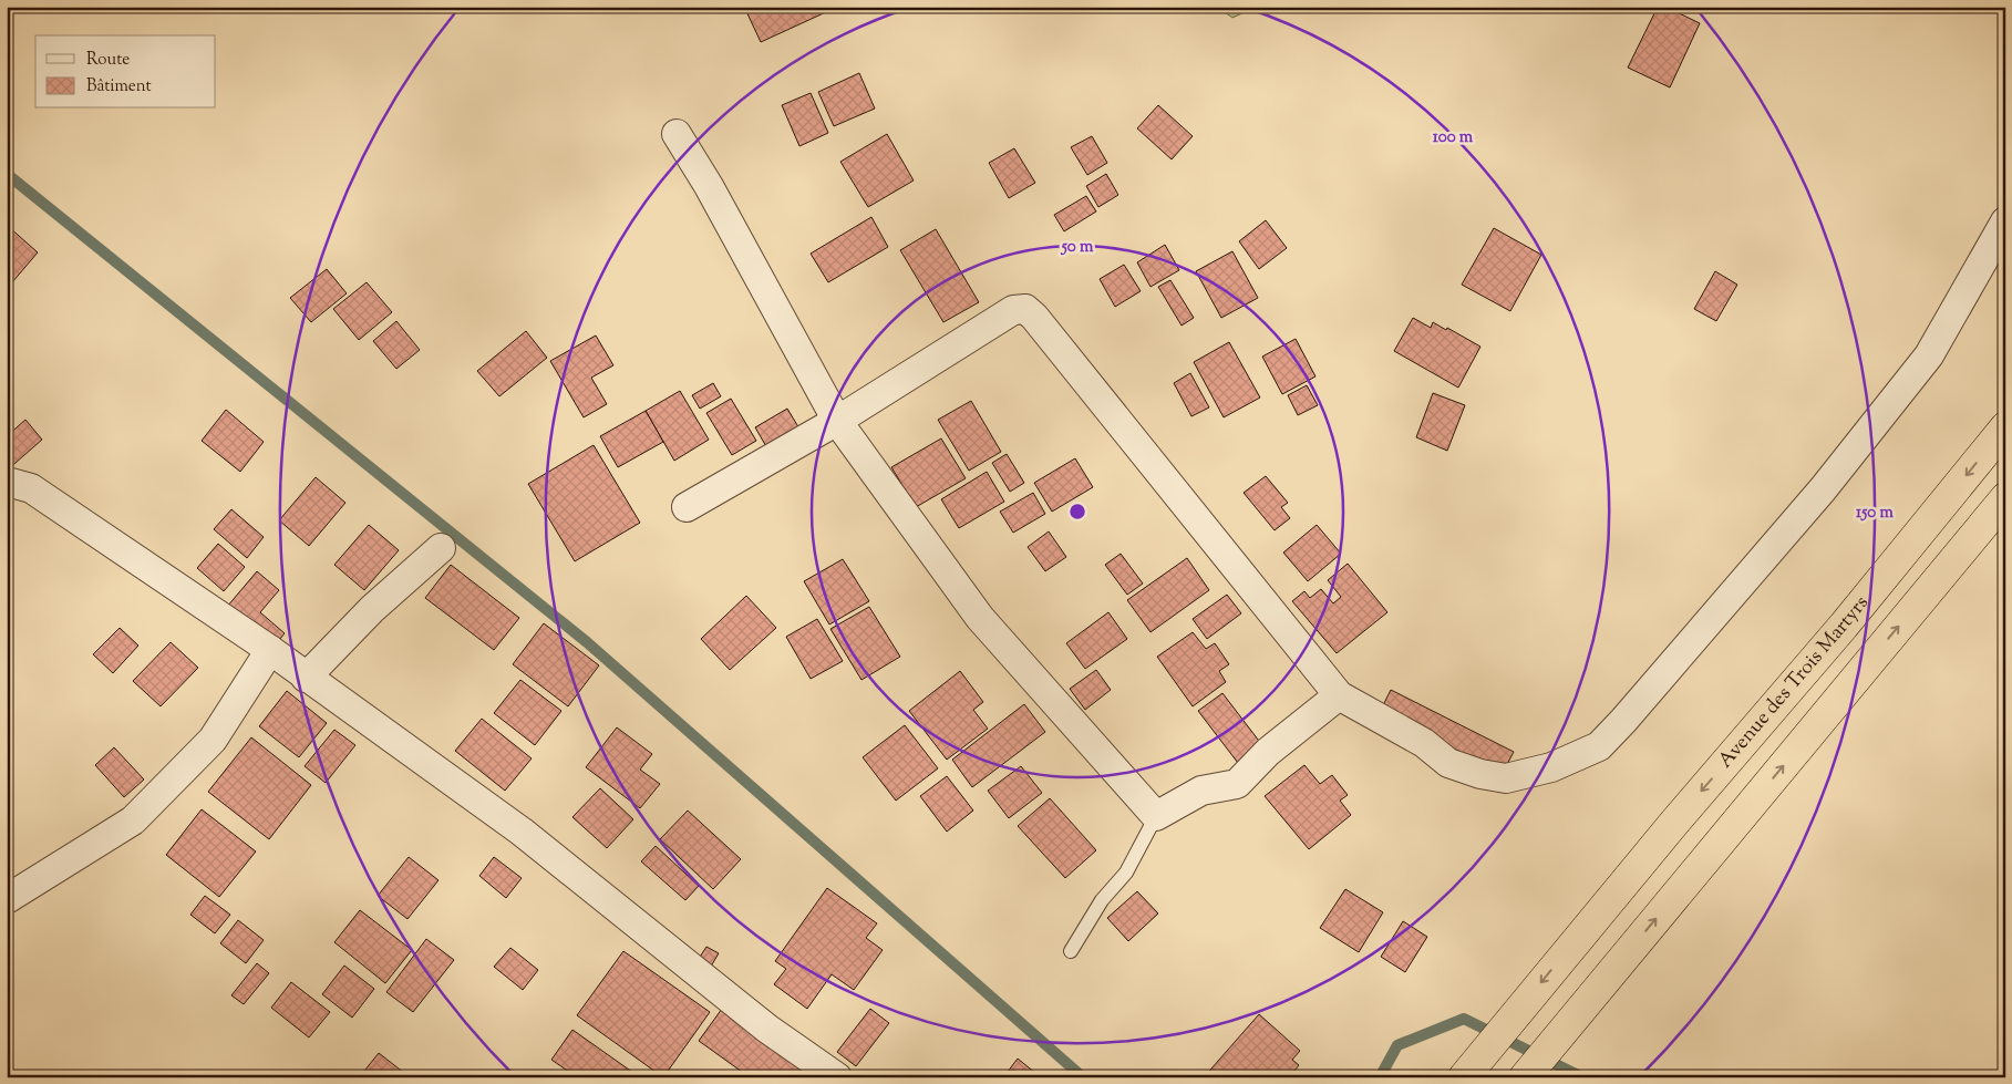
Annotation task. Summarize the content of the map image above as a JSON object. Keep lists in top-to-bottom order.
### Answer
{
  "streets": {
    "highway": ["Avenue des Trois Martyrs"]
  },
  "legend": ["Route", "Bâtiment"],
  "rings": ["100 m", "50 m", "150 m"]
}
